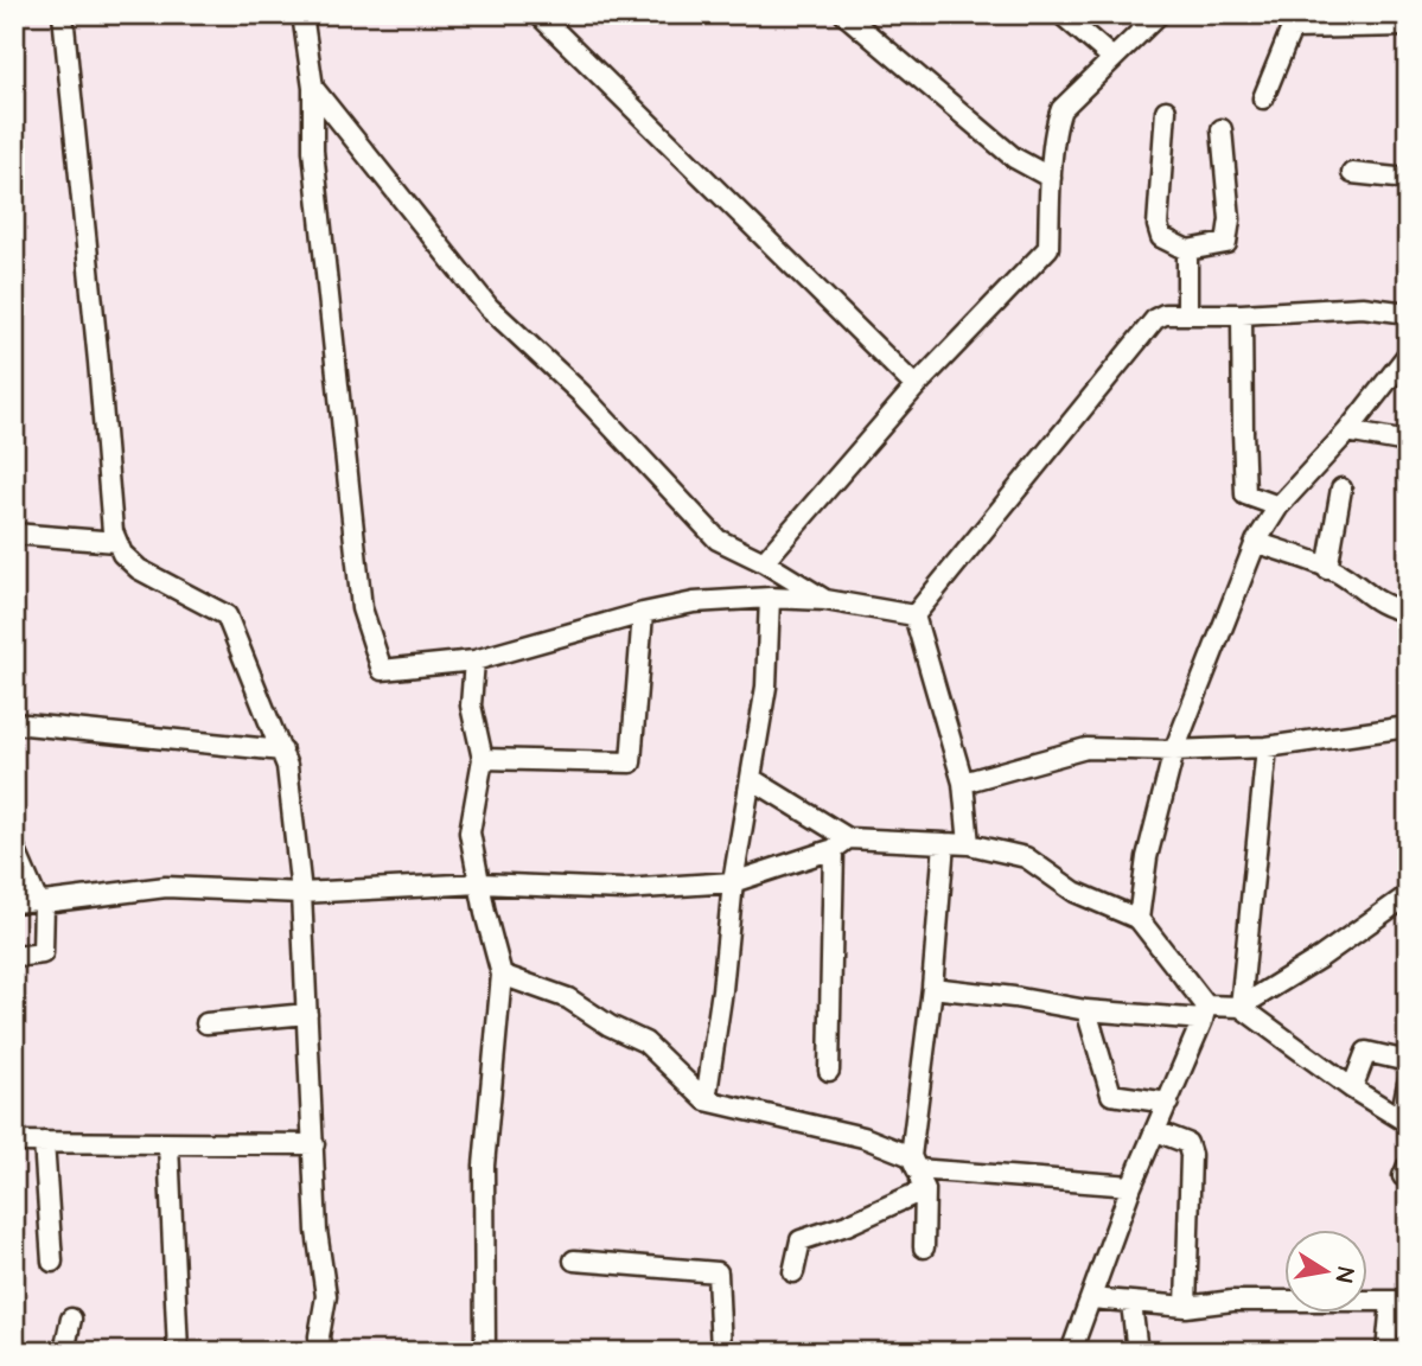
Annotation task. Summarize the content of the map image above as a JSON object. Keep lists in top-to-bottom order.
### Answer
{
  "north": "right"
}
